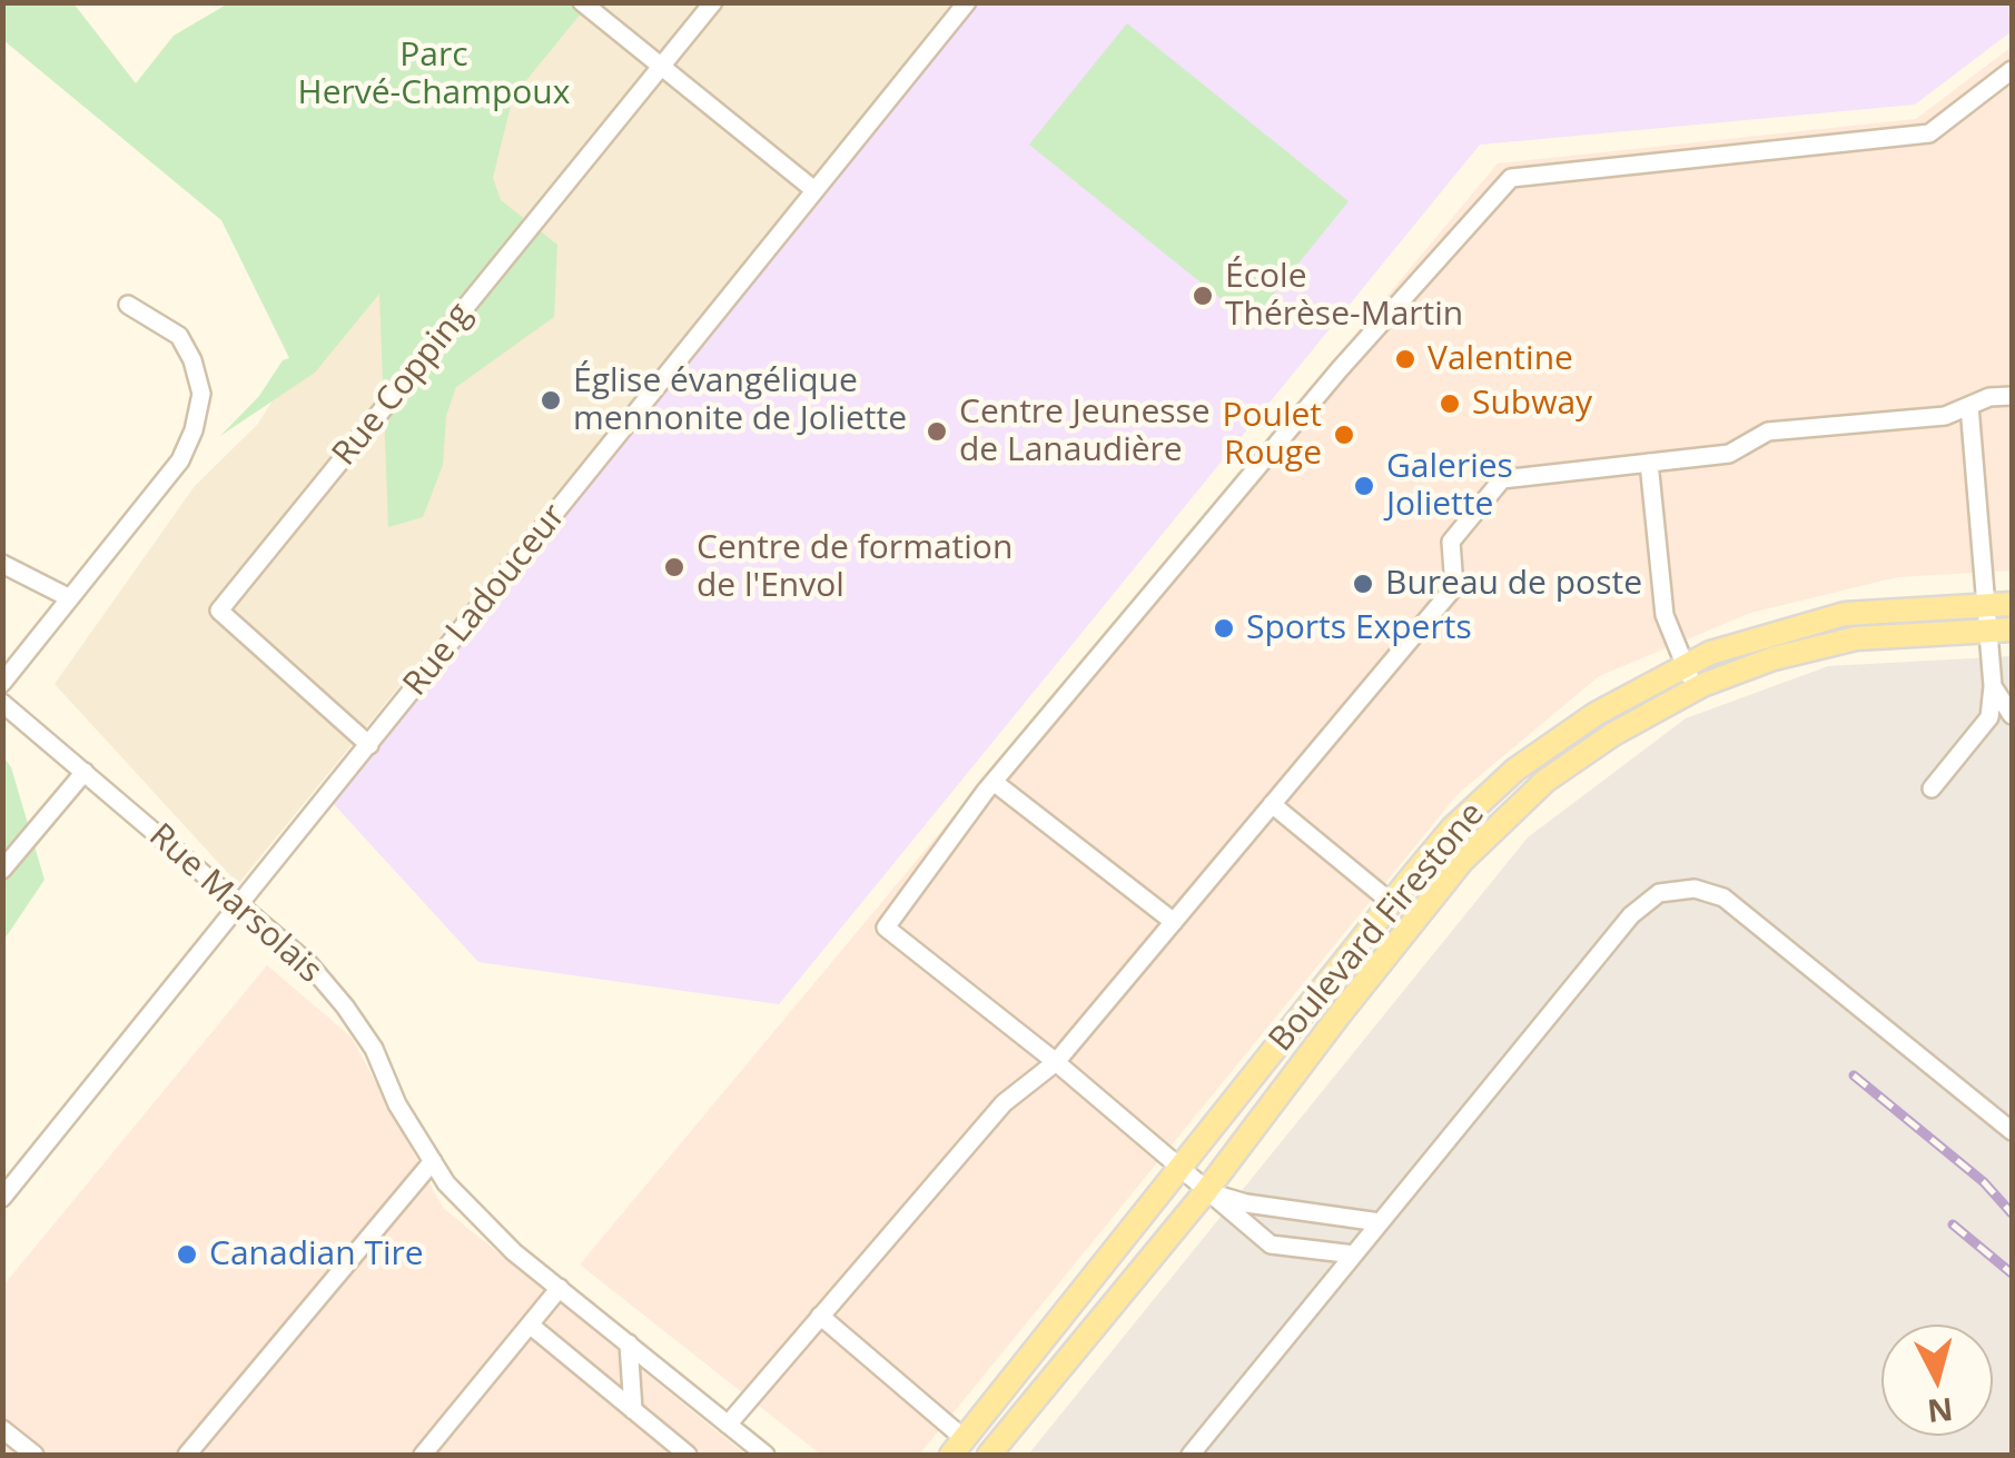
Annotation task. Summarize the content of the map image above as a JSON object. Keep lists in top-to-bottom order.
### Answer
{
  "streets": {
    "main road": ["Boulevard Firestone"],
    "street": ["Rue Copping", "Rue Ladouceur", "Rue Marsolais"]
  },
  "crossings": [
    ["Rue Copping", "Rue Ladouceur"],
    ["Rue Ladouceur", "Rue Marsolais"]
  ],
  "parks": ["Parc Hervé-Champoux"],
  "places": [
    "École Thérèse-Martin",
    "Valentine",
    "Église évangélique mennonite de Joliette",
    "Subway",
    "Centre Jeunesse de Lanaudière",
    "Poulet Rouge",
    "Galeries Joliette",
    "Centre de formation de l'Envol",
    "Bureau de poste",
    "Sports Experts",
    "Canadian Tire"
  ],
  "north": "bottom"
}
